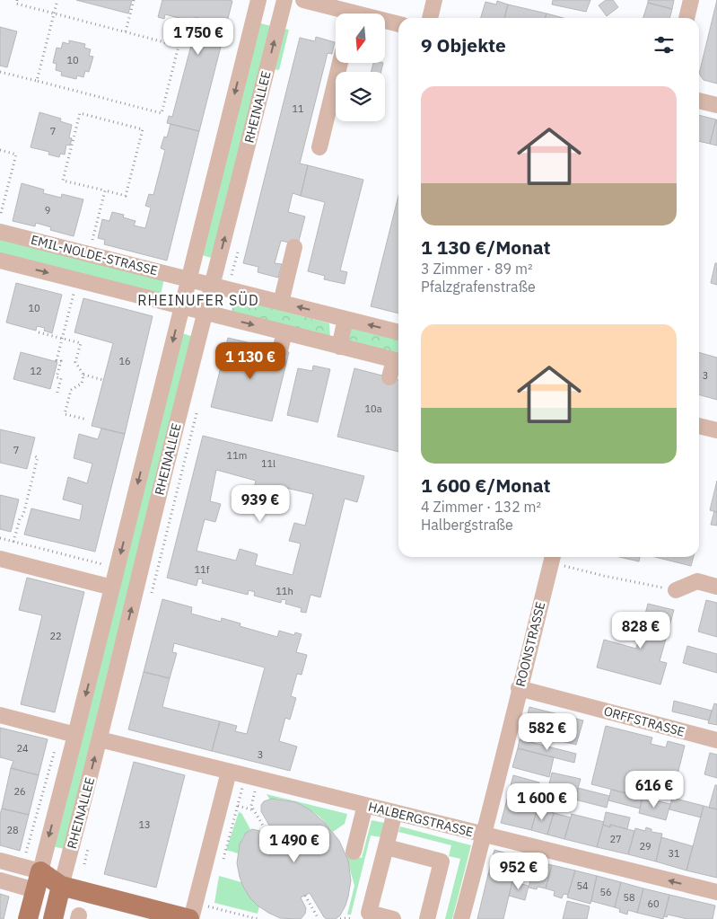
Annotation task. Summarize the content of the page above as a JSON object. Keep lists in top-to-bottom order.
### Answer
{
  "streets": {
    "main road": ["RHEINALLEE"],
    "street": [
      "EMIL-NOLDE-STRASSE",
      "ROONSTRASSE",
      "ORFFSTRASSE",
      "HALBERGSTRASSE"
    ]
  },
  "crossings": [
    ["RHEINALLEE", "EMIL-NOLDE-STRASSE"],
    ["RHEINALLEE", "HALBERGSTRASSE"],
    ["ROONSTRASSE", "ORFFSTRASSE"],
    ["ROONSTRASSE", "HALBERGSTRASSE"]
  ],
  "one_way": ["HALBERGSTRASSE"],
  "districts": ["RHEINUFER SÜD"],
  "house_numbers": [
    "10",
    "11",
    "7",
    "9",
    "10",
    "16",
    "12",
    "3",
    "10a",
    "7",
    "11m",
    "11l",
    "11f",
    "11h",
    "22",
    "24",
    "3",
    "26",
    "13",
    "28",
    "27",
    "29",
    "31",
    "54",
    "56",
    "58",
    "60"
  ],
  "north": "bottom",
  "page": {
    "price": [
      "1 750 €",
      "1 130 €",
      "939 €",
      "828 €",
      "582 €",
      "616 €",
      "1 600 €",
      "1 490 €",
      "952 €"
    ],
    "heading": "9 Objekte",
    "list": [
      {
        "name": "1 130 €/Monat",
        "note": "3 Zimmer · 89 m² · Pfalzgrafenstraße"
      },
      {
        "name": "1 600 €/Monat",
        "note": "4 Zimmer · 132 m² · Halbergstraße"
      }
    ]
  }
}
